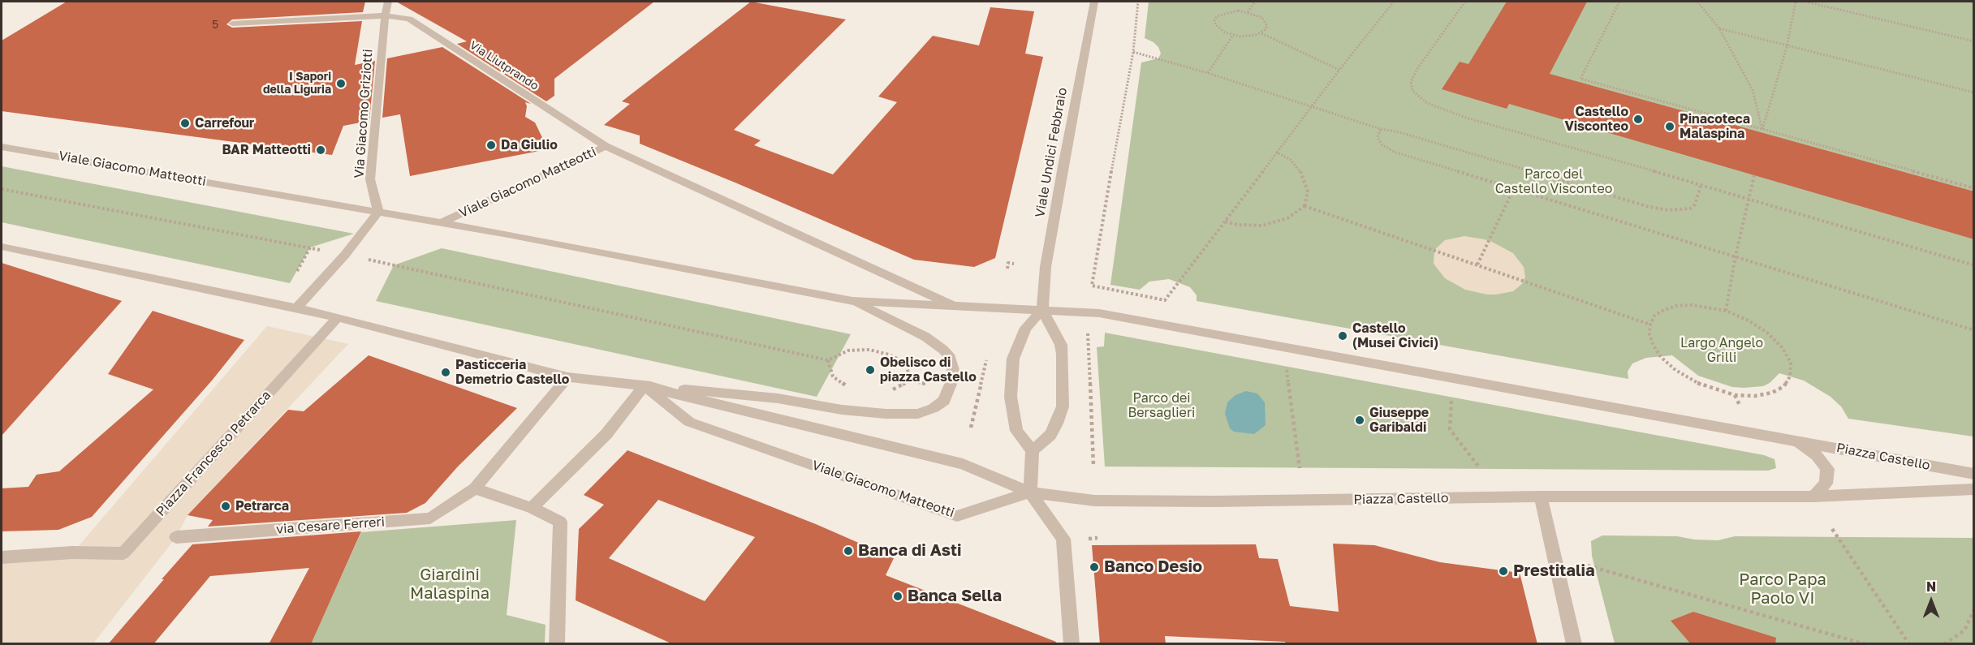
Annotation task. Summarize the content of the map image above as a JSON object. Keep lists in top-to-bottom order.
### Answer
{
  "streets": {
    "street": [
      "Via Liutprando",
      "Via Giacomo Griziotti",
      "Viale Undici Febbraio",
      "Viale Giacomo Matteotti",
      "Piazza Francesco Petrarca",
      "Piazza Castello",
      "via Cesare Ferreri"
    ]
  },
  "crossings": [
    ["Via Liutprando", "Via Giacomo Griziotti"],
    ["Via Liutprando", "Viale Giacomo Matteotti"],
    ["Via Giacomo Griziotti", "Viale Giacomo Matteotti"],
    ["Viale Undici Febbraio", "Viale Giacomo Matteotti"],
    ["Viale Undici Febbraio", "Piazza Castello"],
    ["Viale Giacomo Matteotti", "Piazza Francesco Petrarca"],
    ["Viale Giacomo Matteotti", "Piazza Castello"],
    ["Viale Giacomo Matteotti", "via Cesare Ferreri"]
  ],
  "parks": [
    "Parco del Castello Visconteo",
    "Largo Angelo Grilli",
    "Parco dei Bersaglieri",
    "Giardini Malaspina",
    "Parco Papa Paolo VI"
  ],
  "places": [
    "I Sapori della Liguria",
    "Castello Visconteo",
    "Carrefour",
    "Pinacoteca Malaspina",
    "Da Giulio",
    "BAR Matteotti",
    "Castello (Musei Civici)",
    "Obelisco di piazza Castello",
    "Pasticceria Demetrio Castello",
    "Giuseppe Garibaldi",
    "Petrarca",
    "Banca di Asti",
    "Banco Desio",
    "Prestitalia",
    "Banca Sella"
  ],
  "house_numbers": ["5"],
  "north": "top"
}
